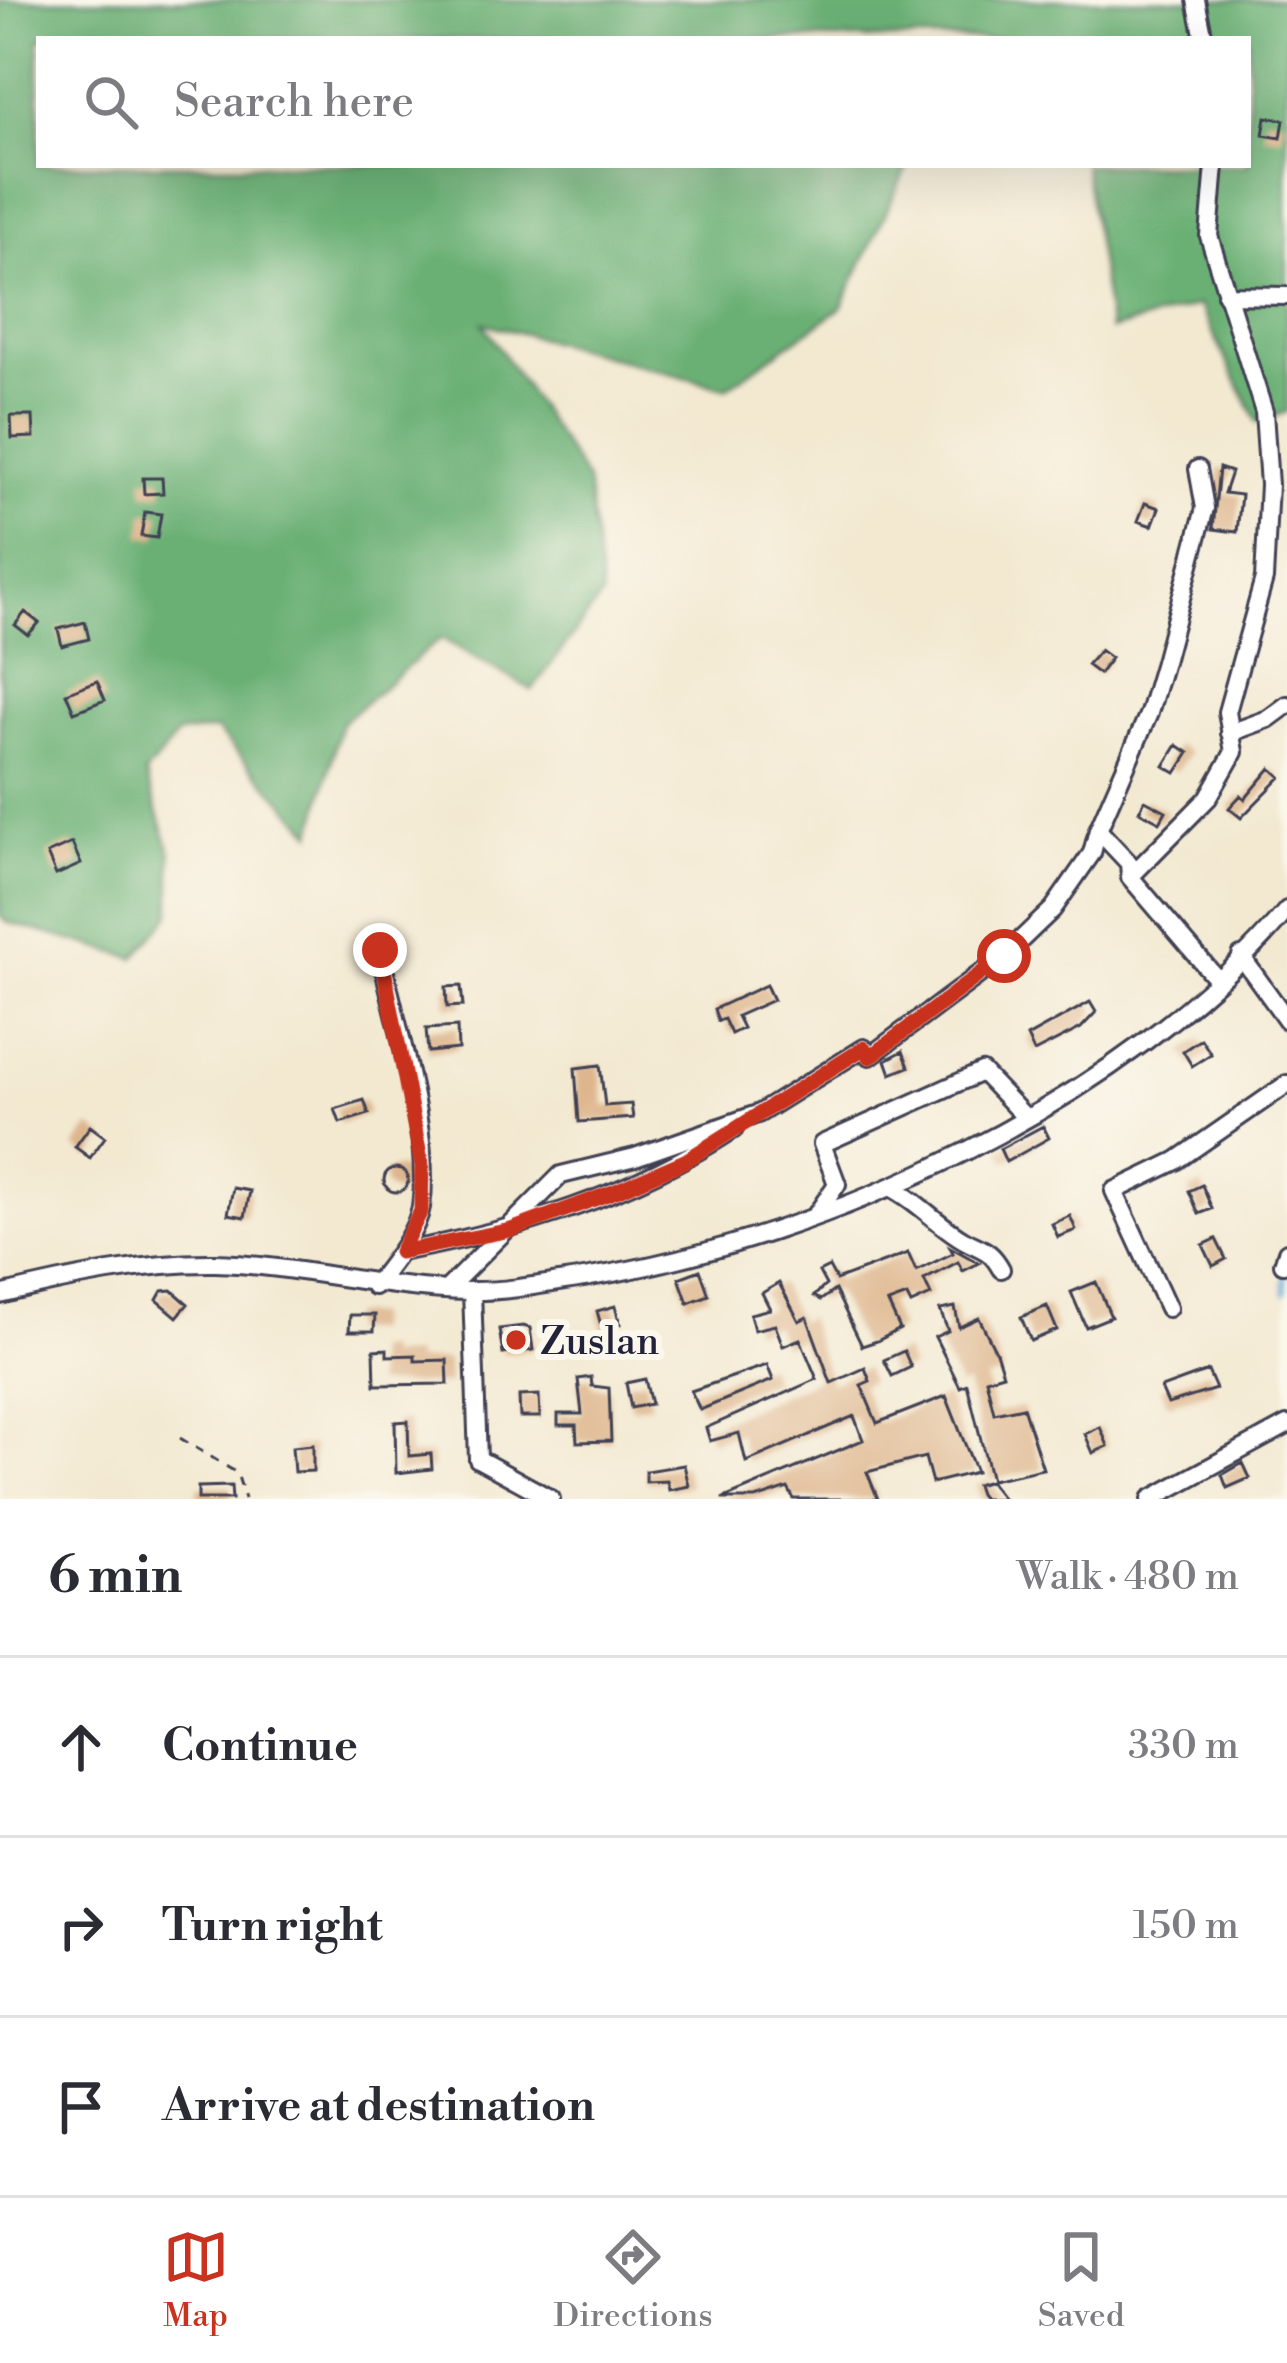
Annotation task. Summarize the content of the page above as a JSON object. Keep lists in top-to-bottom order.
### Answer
{
  "places": ["Zuslan"],
  "page": {
    "search": "Search here",
    "heading": ["6 min", "Walk · 480 m"],
    "list": [
      ["Continue", "330 m"],
      ["Turn right", "150 m"],
      "Arrive at destination"
    ],
    "nav": ["Map", "Directions", "Saved"]
  }
}
